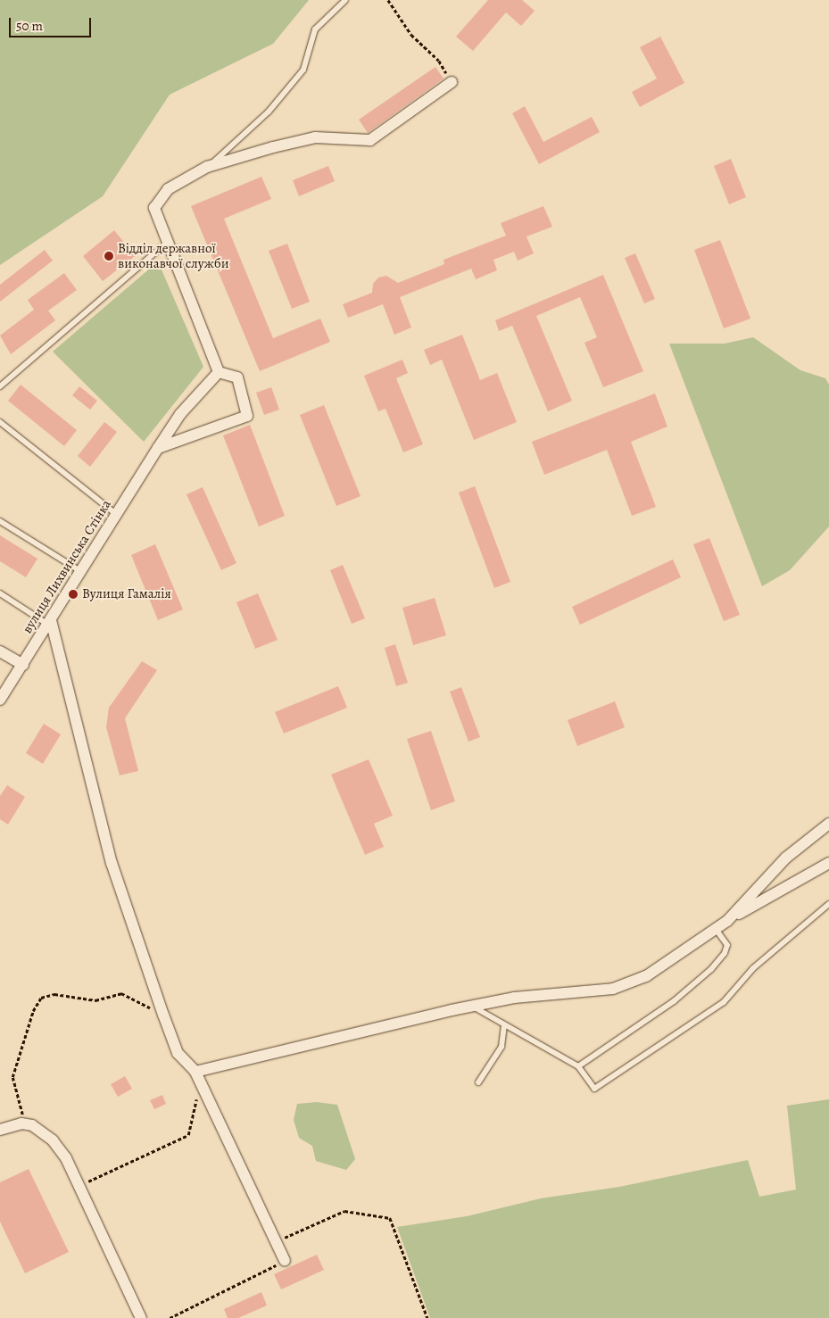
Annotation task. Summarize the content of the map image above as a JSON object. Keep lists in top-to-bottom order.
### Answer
{
  "streets": {
    "street": ["вулиця Лихвинська Стінка"]
  },
  "places": ["Відділ державної виконавчої служби", "Вулиця Гамалія"],
  "scale_bar": "50 m"
}
